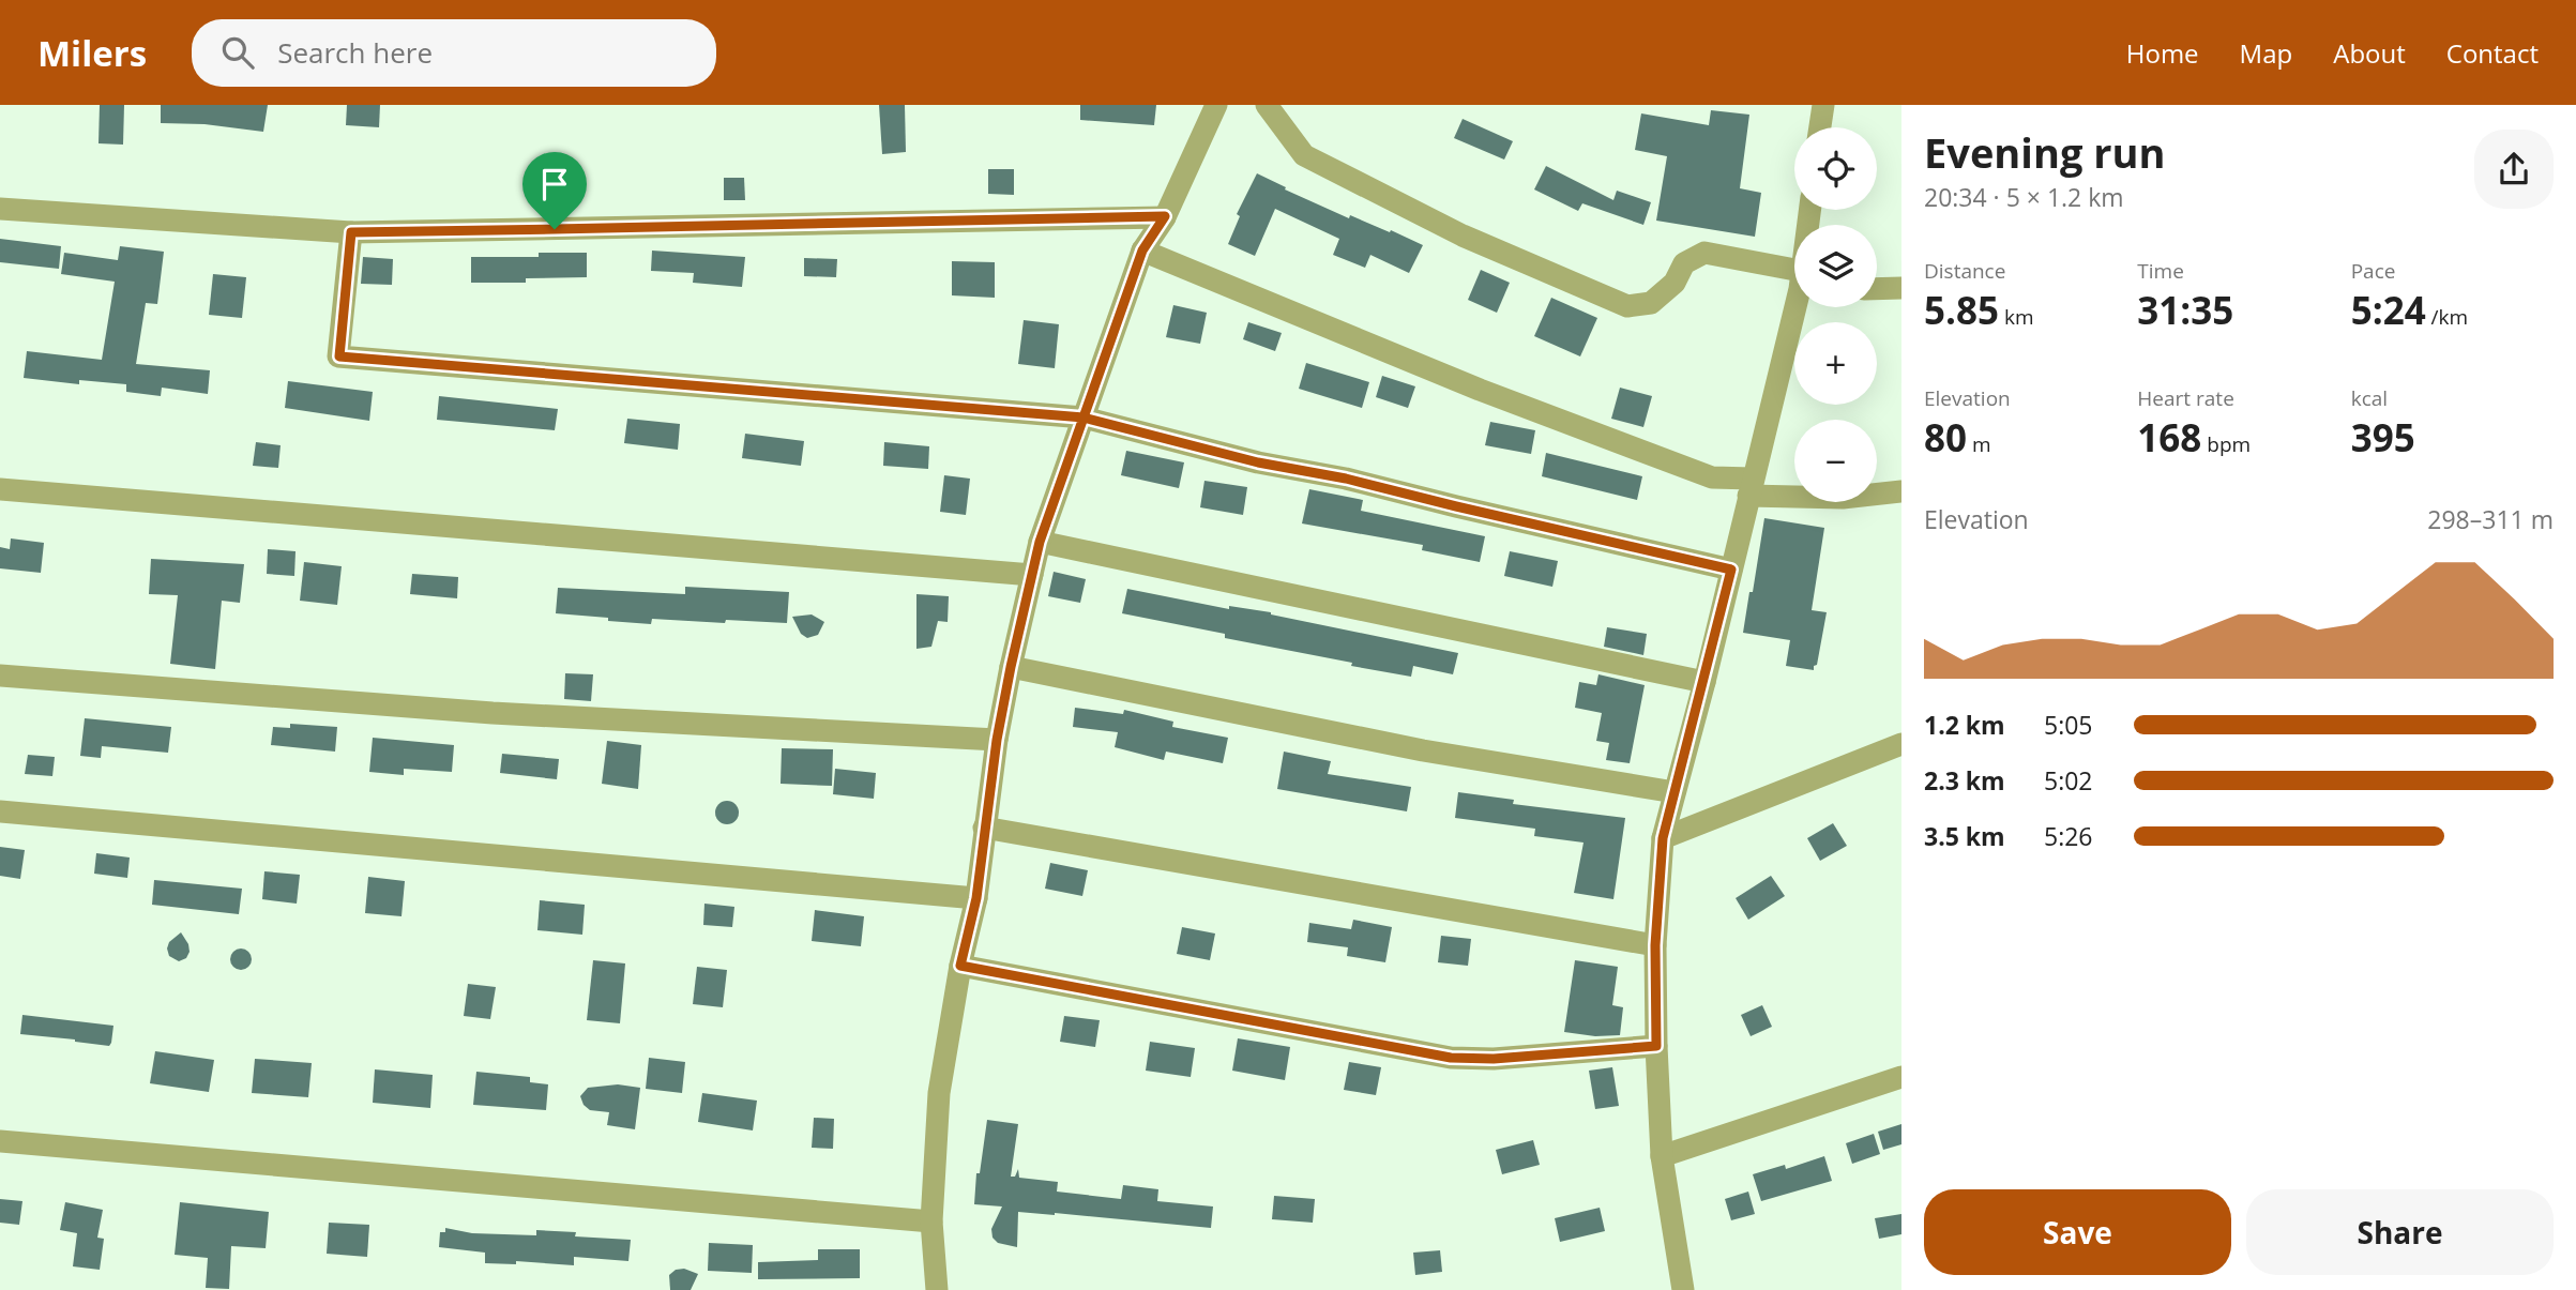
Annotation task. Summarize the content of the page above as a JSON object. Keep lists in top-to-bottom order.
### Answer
{
  "page": {
    "header": "Milers",
    "search": "Search here",
    "nav": [
      "Home",
      "Map",
      "About",
      "Contact"
    ],
    "heading": ["Evening run", "20:34 · 5 × 1.2 km"],
    "map_buttons": ["+", "−"],
    "stats": [
      ["Distance", "5.85 km"],
      ["Time", "31:35"],
      ["Pace", "5:24 /km"],
      ["Elevation", "80 m"],
      ["Heart rate", "168 bpm"],
      ["kcal", "395"]
    ],
    "chart": ["Elevation", "298–311 m"],
    "list": [
      {
        "name": "1.2 km",
        "note": "5:05"
      },
      {
        "name": "2.3 km",
        "note": "5:02"
      },
      {
        "name": "3.5 km",
        "note": "5:26"
      }
    ],
    "buttons": ["Save", "Share"]
  }
}
